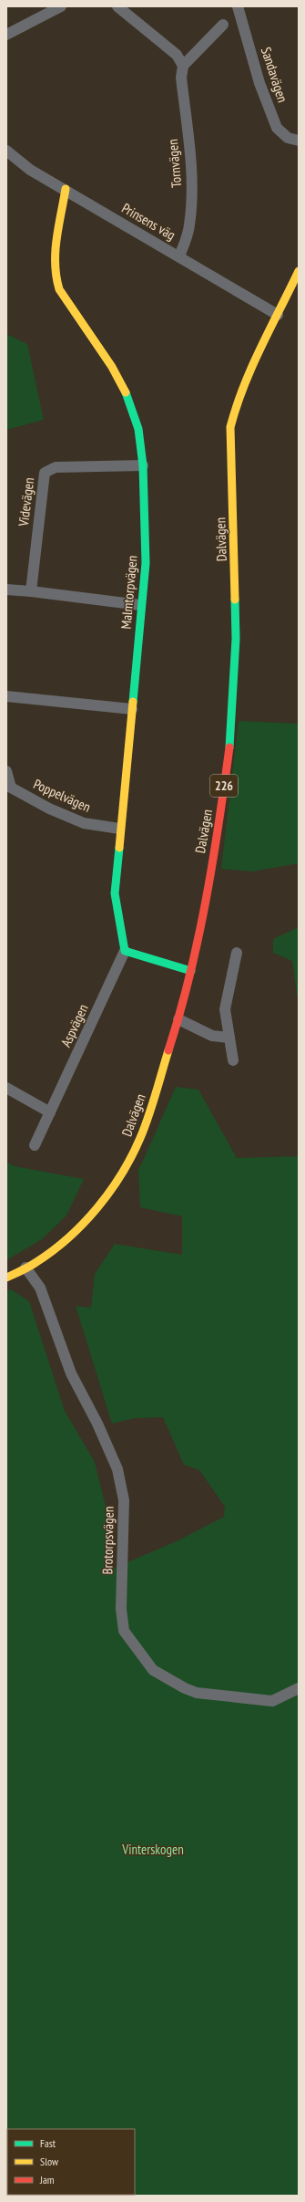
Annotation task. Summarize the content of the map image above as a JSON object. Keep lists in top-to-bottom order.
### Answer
{
  "streets": {
    "main road": ["Dalvägen", "Malmtorpvägen", "226"],
    "street": [
      "Sandavägen",
      "Tornvägen",
      "Prinsens väg",
      "Videvägen",
      "Poppelvägen",
      "Aspvägen",
      "Brotorpsvägen"
    ]
  },
  "crossings": [
    ["Tornvägen", "Prinsens väg"],
    ["Prinsens väg", "Dalvägen"],
    ["Prinsens väg", "Malmtorpvägen"],
    ["Videvägen", "Malmtorpvägen"],
    ["Dalvägen", "Brotorpsvägen"],
    ["Malmtorpvägen", "Poppelvägen"],
    ["Malmtorpvägen", "Aspvägen"]
  ],
  "parks": ["Vinterskogen"],
  "legend": ["Fast", "Slow", "Jam"]
}
